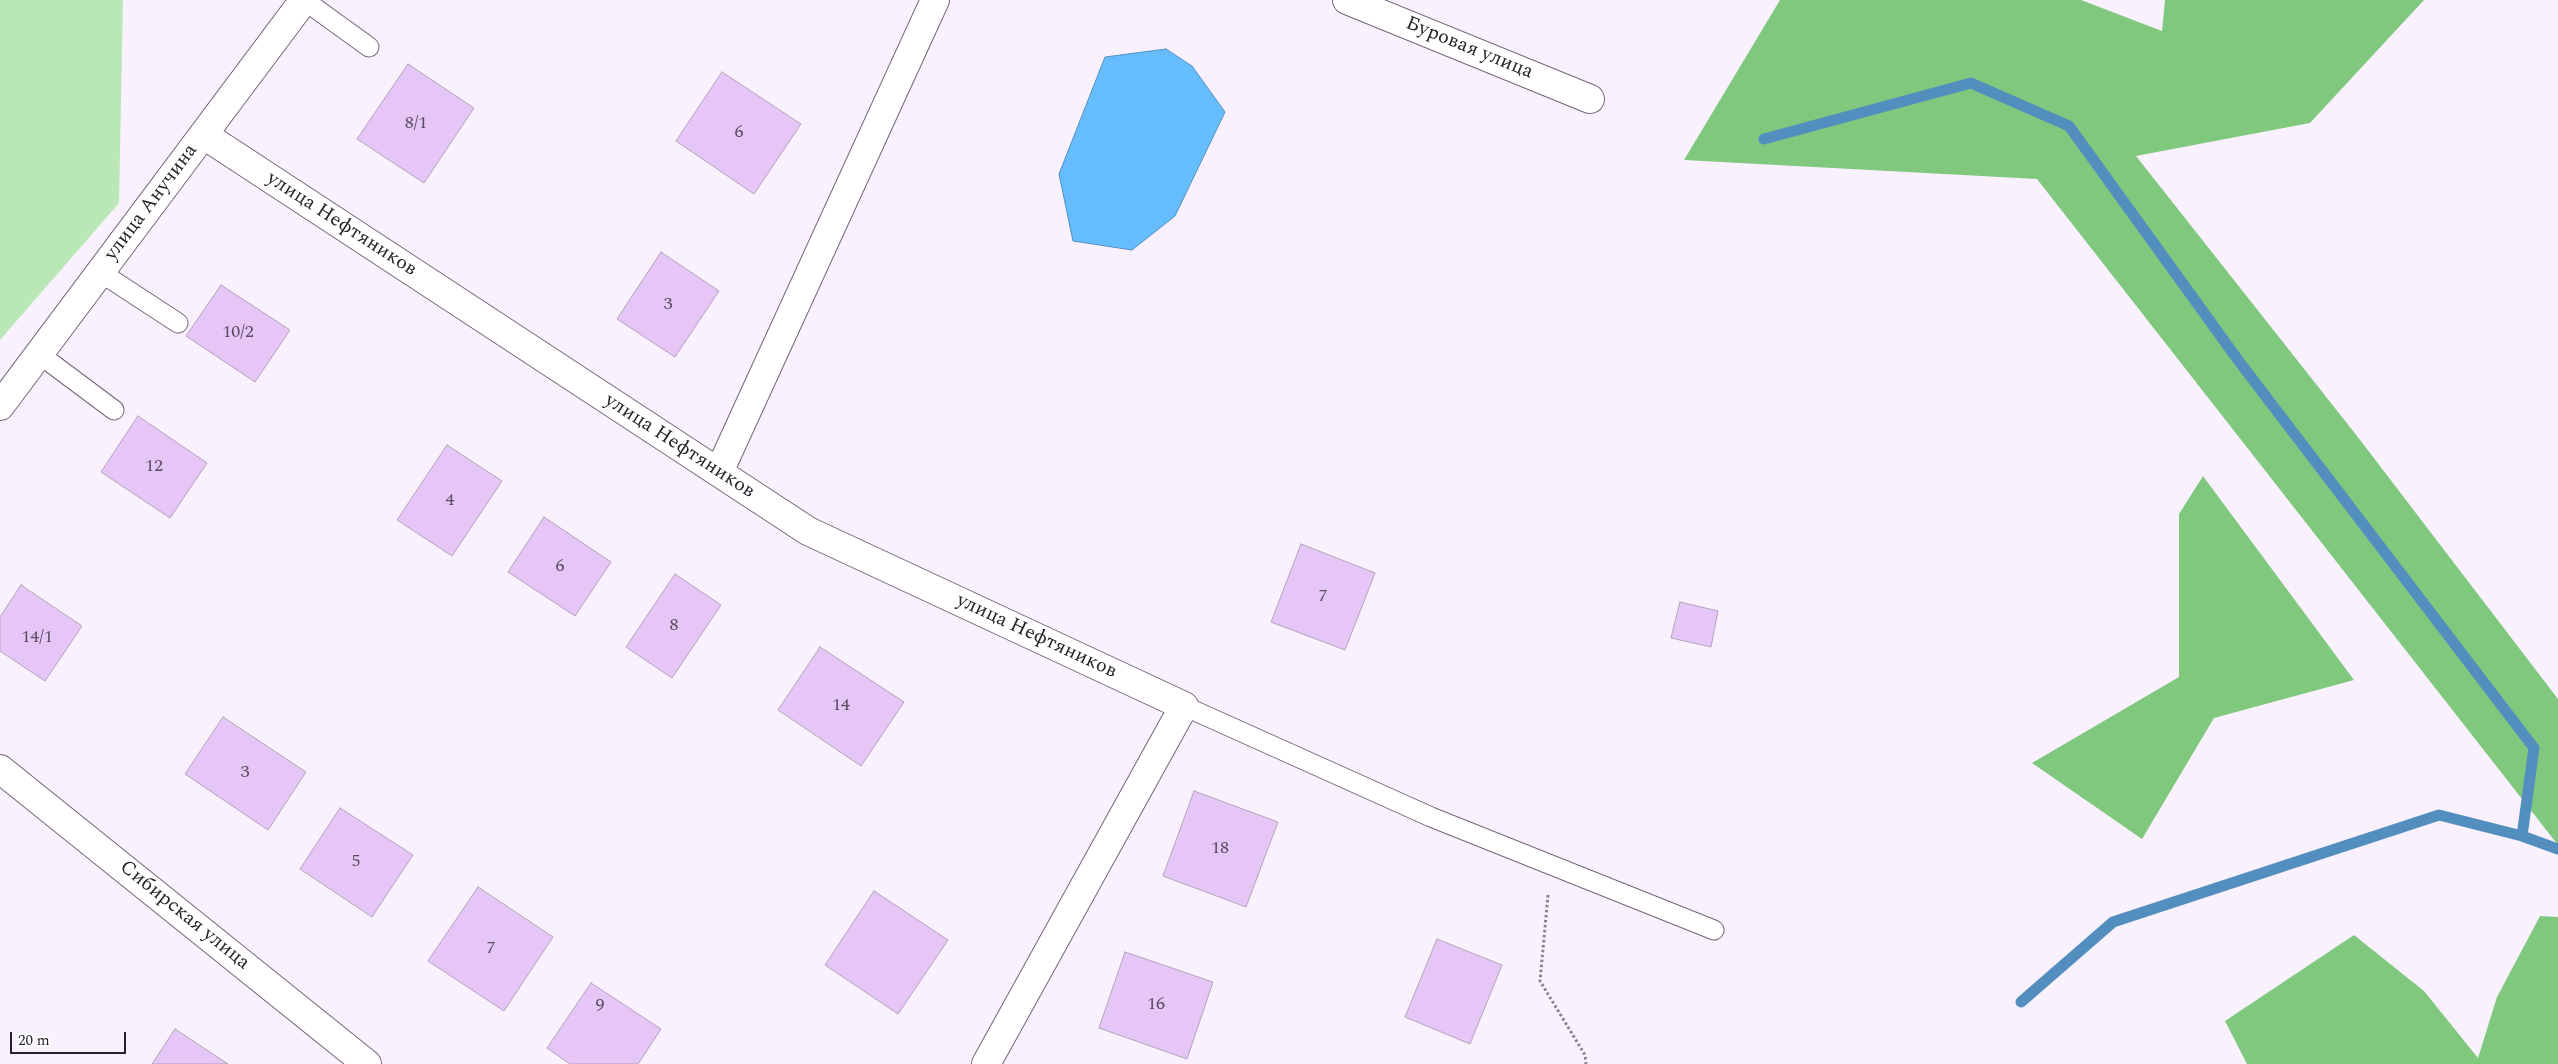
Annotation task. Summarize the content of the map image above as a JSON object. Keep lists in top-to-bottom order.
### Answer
{
  "streets": {
    "street": [
      "Буровая улица",
      "улица Анучина",
      "улица Нефтяников",
      "Сибирская улица"
    ]
  },
  "crossings": [
    ["улица Анучина", "улица Нефтяников"]
  ],
  "house_numbers": [
    "8/1",
    "6",
    "3",
    "10/2",
    "12",
    "4",
    "6",
    "7",
    "8",
    "14/1",
    "14",
    "3",
    "18",
    "5",
    "7",
    "16",
    "9"
  ],
  "scale_bar": "20 m"
}
